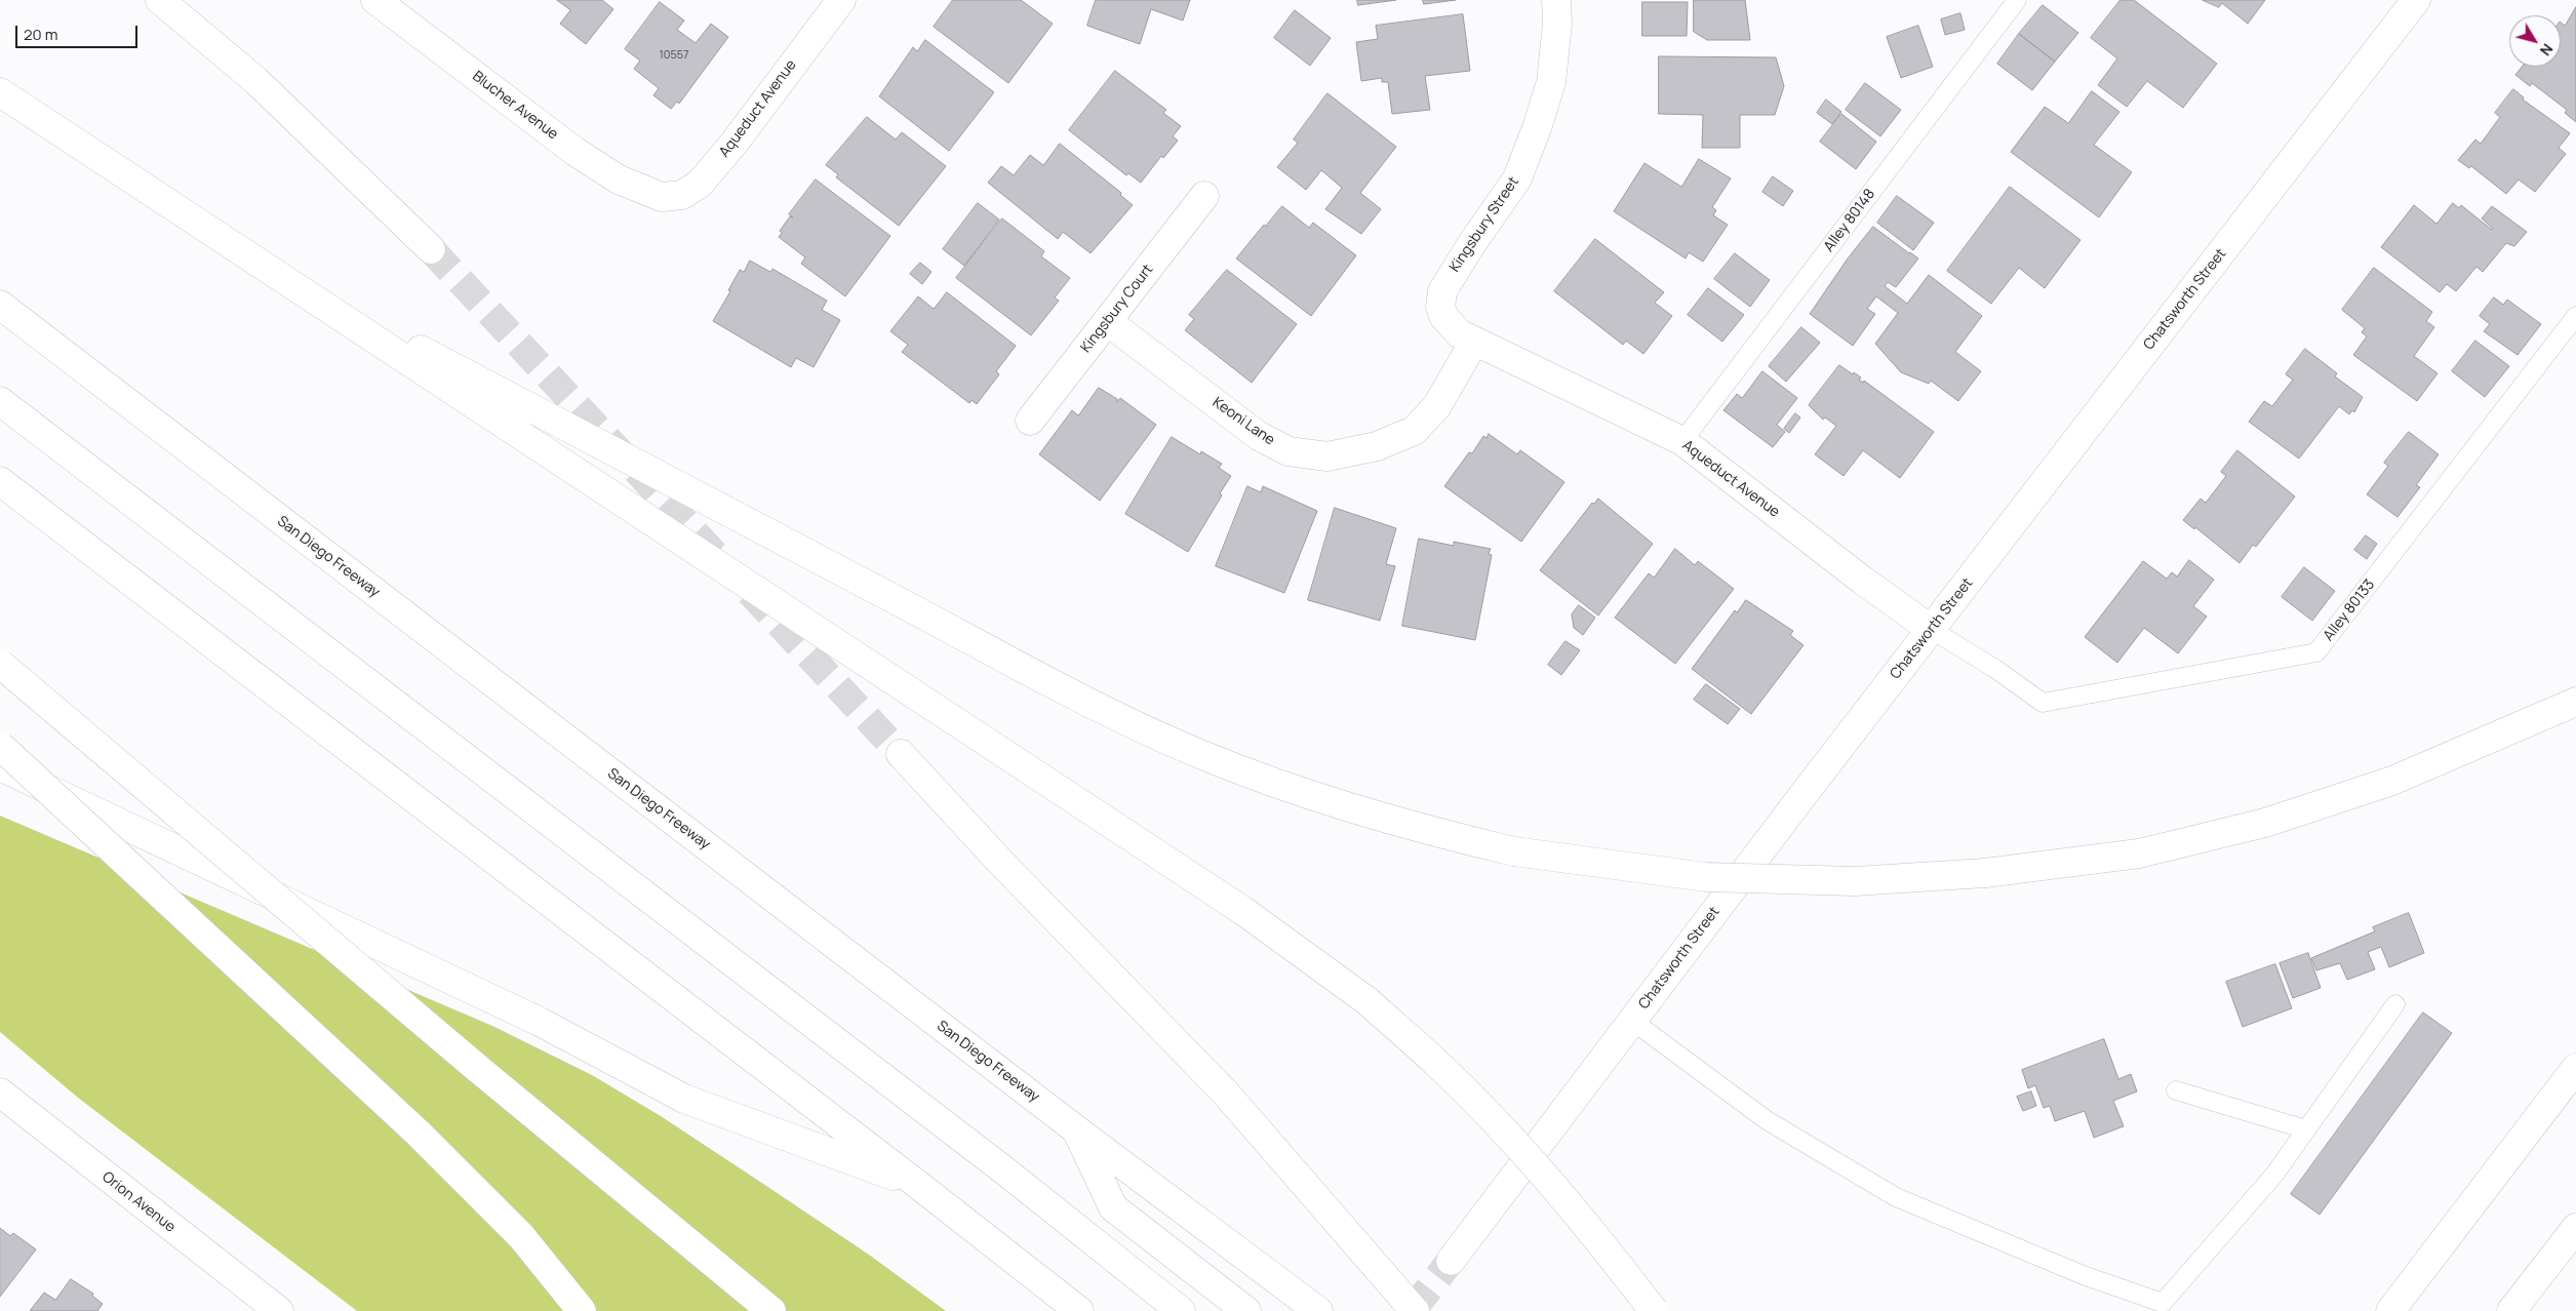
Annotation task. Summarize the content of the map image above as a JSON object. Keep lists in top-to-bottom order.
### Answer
{
  "streets": {
    "main road": [
      "Blucher Avenue",
      "Aqueduct Avenue",
      "Kingsbury Street",
      "Chatsworth Street",
      "Kingsbury Court",
      "Keoni Lane",
      "San Diego Freeway",
      "Orion Avenue"
    ],
    "lane": ["Alley 80148", "Alley 80133"]
  },
  "crossings": [
    ["Blucher Avenue", "Aqueduct Avenue"],
    ["Aqueduct Avenue", "Alley 80148"],
    ["Aqueduct Avenue", "Kingsbury Street"],
    ["Aqueduct Avenue", "Chatsworth Street"],
    ["Aqueduct Avenue", "Keoni Lane"],
    ["Aqueduct Avenue", "Alley 80133"],
    ["Chatsworth Street", "Alley 80133"],
    ["Kingsbury Court", "Keoni Lane"]
  ],
  "house_numbers": ["10557"],
  "scale_bar": "20 m",
  "north": "bottom right"
}
